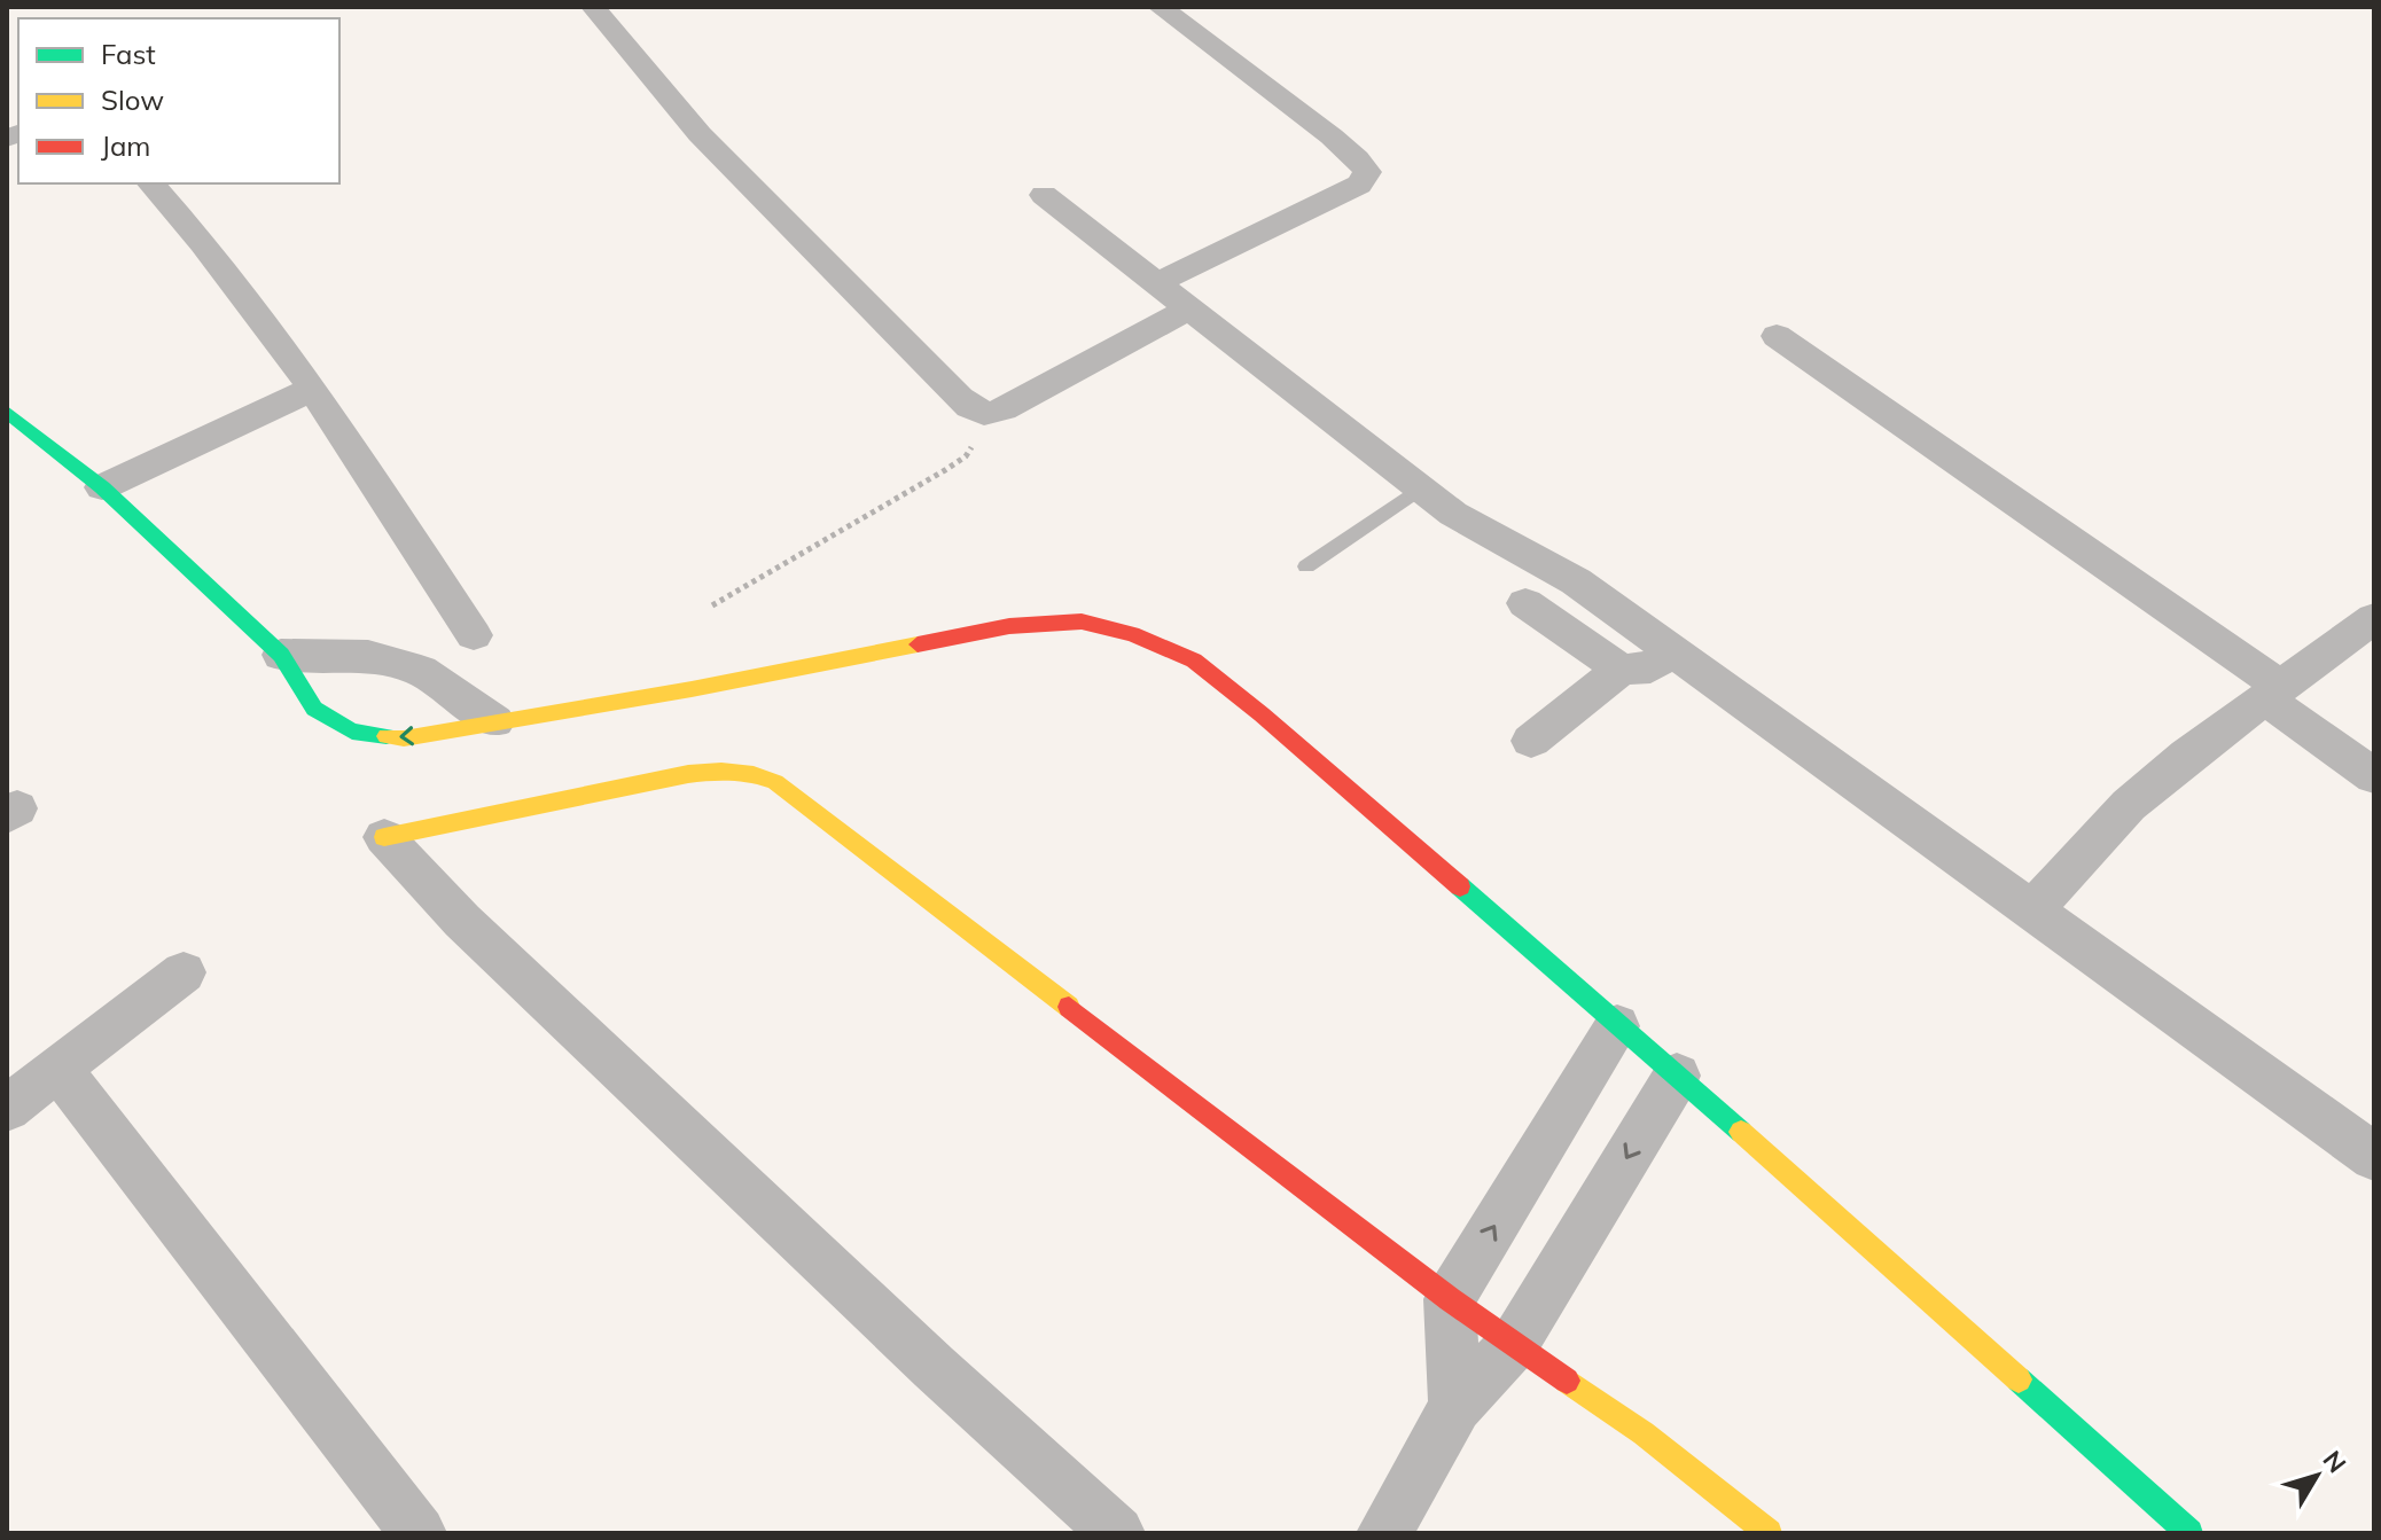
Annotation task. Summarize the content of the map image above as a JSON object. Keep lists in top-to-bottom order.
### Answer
{
  "legend": ["Fast", "Slow", "Jam"],
  "north": "top right"
}
